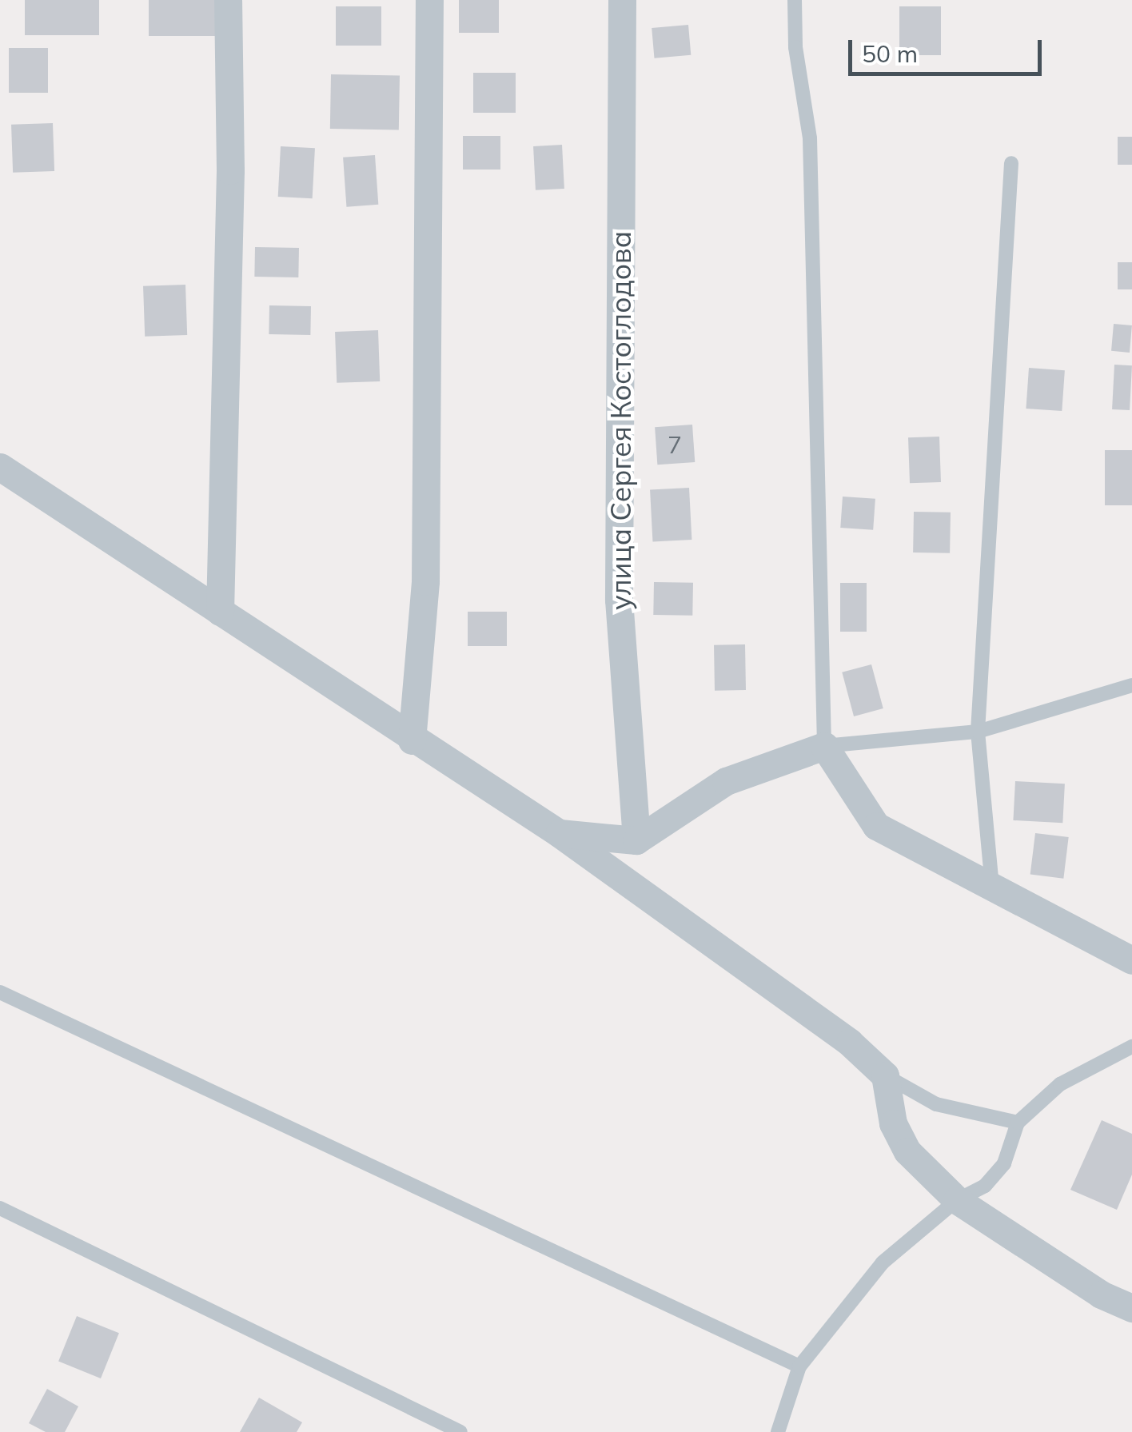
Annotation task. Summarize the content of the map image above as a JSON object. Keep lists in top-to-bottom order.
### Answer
{
  "streets": {
    "street": ["улица Сергея Костоглодова"]
  },
  "house_numbers": ["7"],
  "scale_bar": "50 m"
}
